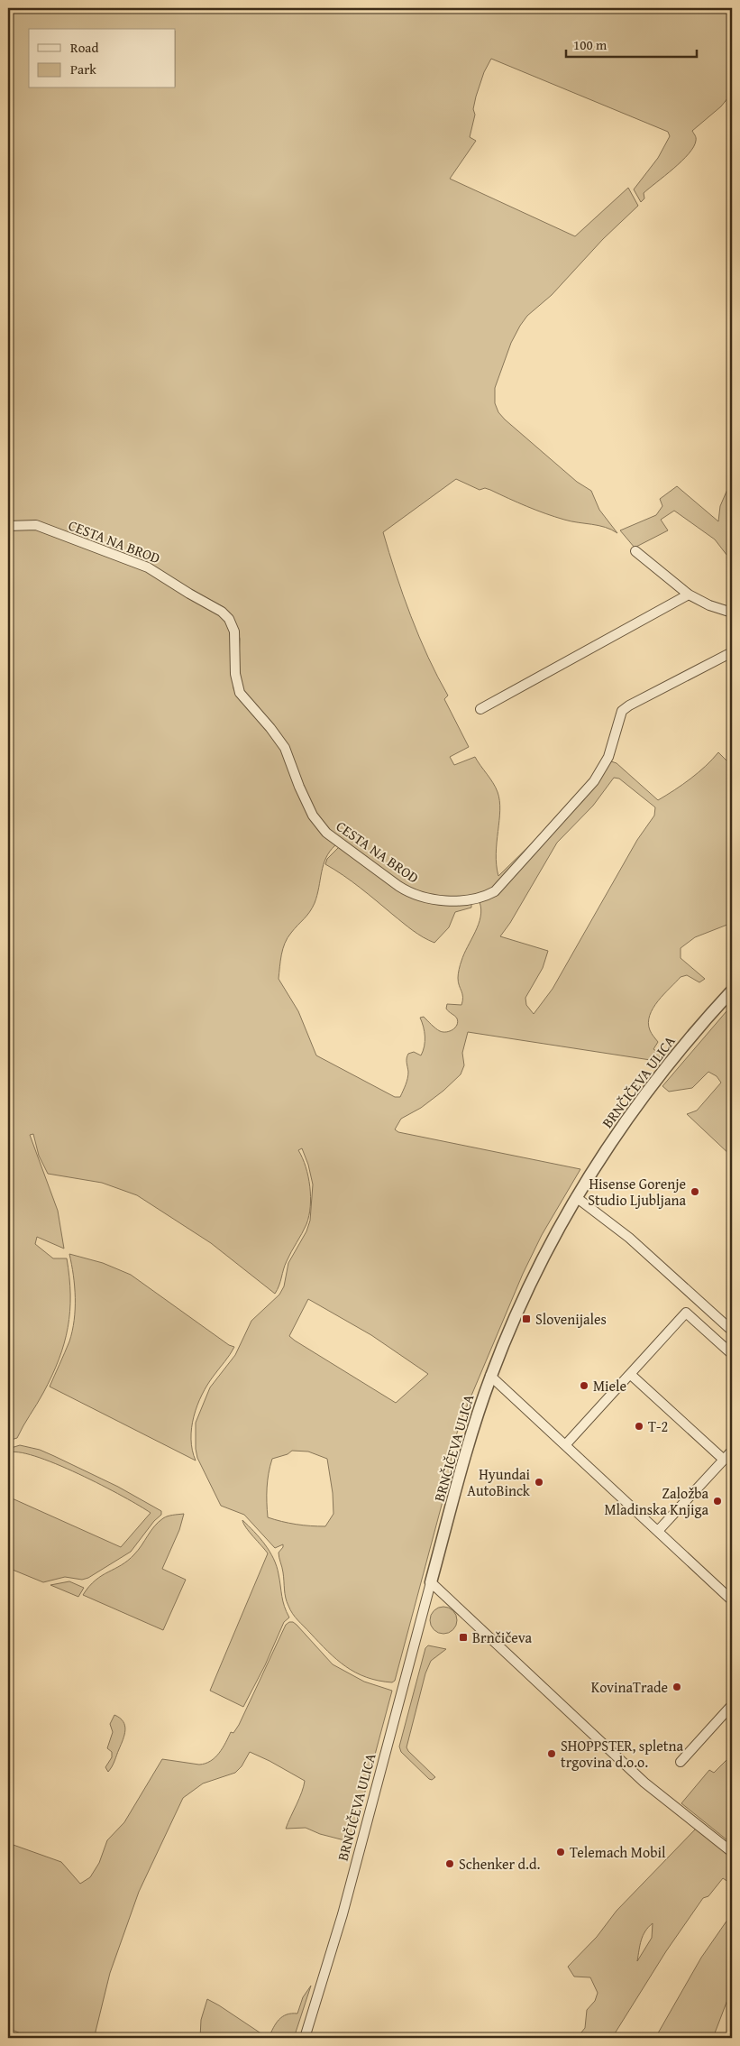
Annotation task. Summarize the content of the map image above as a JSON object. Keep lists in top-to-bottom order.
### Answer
{
  "streets": {
    "street": ["CESTA NA BROD", "BRNČIČEVA ULICA"]
  },
  "places": {
    "other": [
      "Hisense Gorenje Studio Ljubljana",
      "Miele",
      "T-2",
      "Hyundai AutoBinck",
      "Založba Mladinska Knjiga",
      "KovinaTrade",
      "SHOPPSTER, spletna trgovina d.o.o.",
      "Telemach Mobil",
      "Schenker d.d."
    ],
    "transit": ["Slovenijales", "Brnčičeva"]
  },
  "legend": ["Road", "Park"],
  "scale_bar": "100 m"
}
